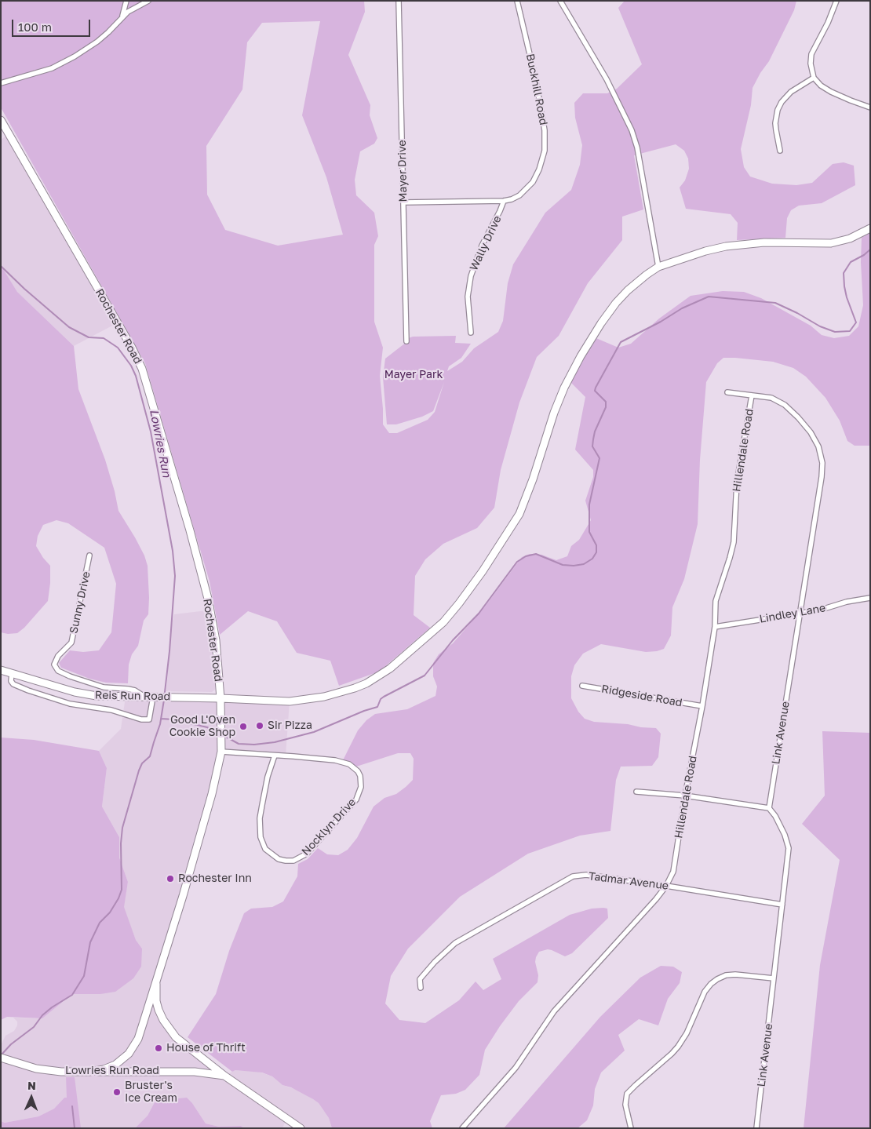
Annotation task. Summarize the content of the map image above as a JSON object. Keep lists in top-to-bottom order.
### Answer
{
  "streets": {
    "main road": ["Rochester Road", "Reis Run Road", "Lowries Run Road"],
    "street": [
      "Buckhill Road",
      "Mayer Drive",
      "Wally Drive",
      "Hillendale Road",
      "Sunny Drive",
      "Lindley Lane",
      "Ridgeside Road",
      "Link Avenue",
      "Nocklyn Drive",
      "Tadmar Avenue"
    ]
  },
  "crossings": [
    ["Buckhill Road", "Mayer Drive"],
    ["Buckhill Road", "Wally Drive"],
    ["Rochester Road", "Reis Run Road"],
    ["Rochester Road", "Nocklyn Drive"],
    ["Rochester Road", "Lowries Run Road"],
    ["Hillendale Road", "Lindley Lane"],
    ["Hillendale Road", "Ridgeside Road"],
    ["Hillendale Road", "Link Avenue"],
    ["Hillendale Road", "Tadmar Avenue"],
    ["Sunny Drive", "Reis Run Road"],
    ["Lindley Lane", "Link Avenue"],
    ["Link Avenue", "Tadmar Avenue"]
  ],
  "water": ["Lowries Run"],
  "parks": ["Mayer Park"],
  "places": [
    "Sir Pizza",
    "Good L'Oven Cookie Shop",
    "Rochester Inn",
    "House of Thrift",
    "Bruster's Ice Cream"
  ],
  "scale_bar": "100 m",
  "north": "top"
}
